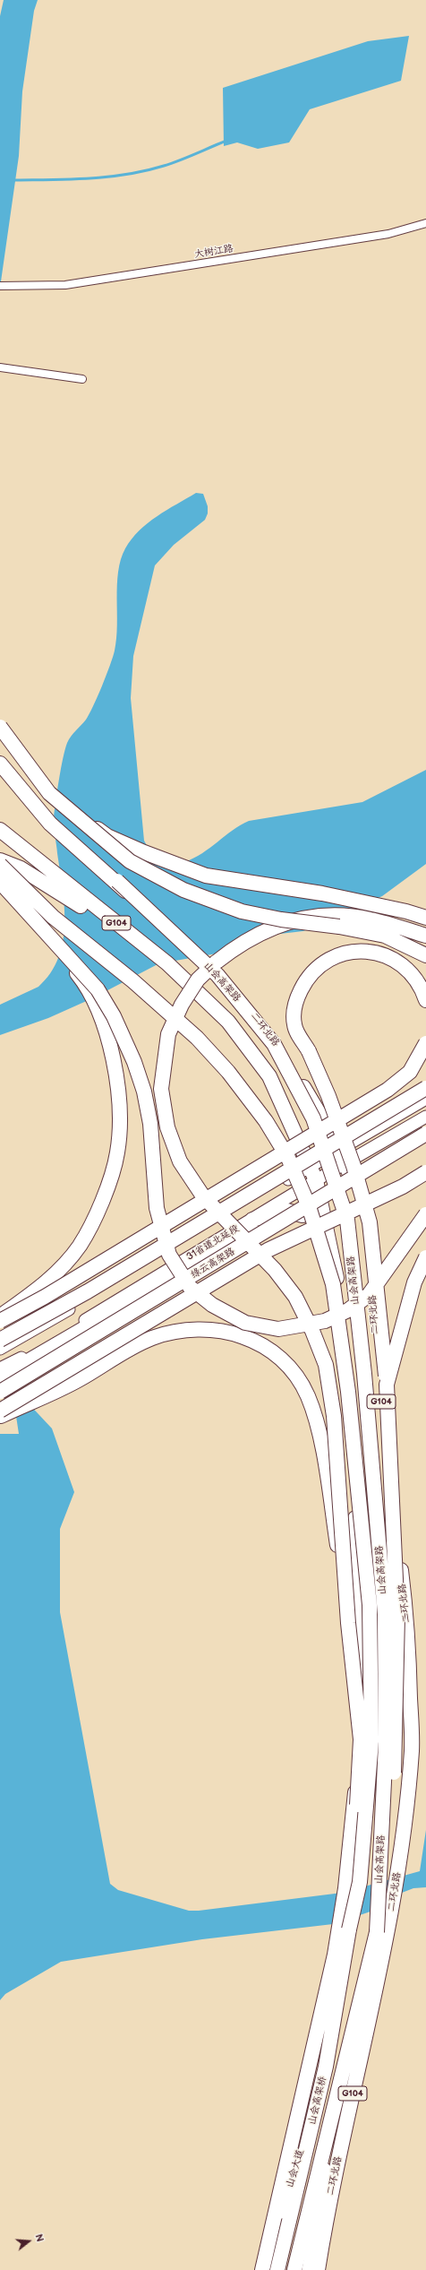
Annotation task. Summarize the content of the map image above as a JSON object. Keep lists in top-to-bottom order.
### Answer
{
  "streets": {
    "highway": [
      "G104",
      "山会高架路",
      "二环北路",
      "绿云高架路",
      "山会高架桥"
    ],
    "main road": ["31省道北延段", "山会大道"],
    "street": ["大树江路"]
  },
  "crossings": [
    ["G104", "山会高架路"],
    ["G104", "31省道北延段"],
    ["G104", "山会高架桥"],
    ["G104", "山会大道"],
    ["山会高架路", "山会高架桥"],
    ["二环北路", "31省道北延段"],
    ["山会高架桥", "山会大道"]
  ],
  "north": "right"
}
